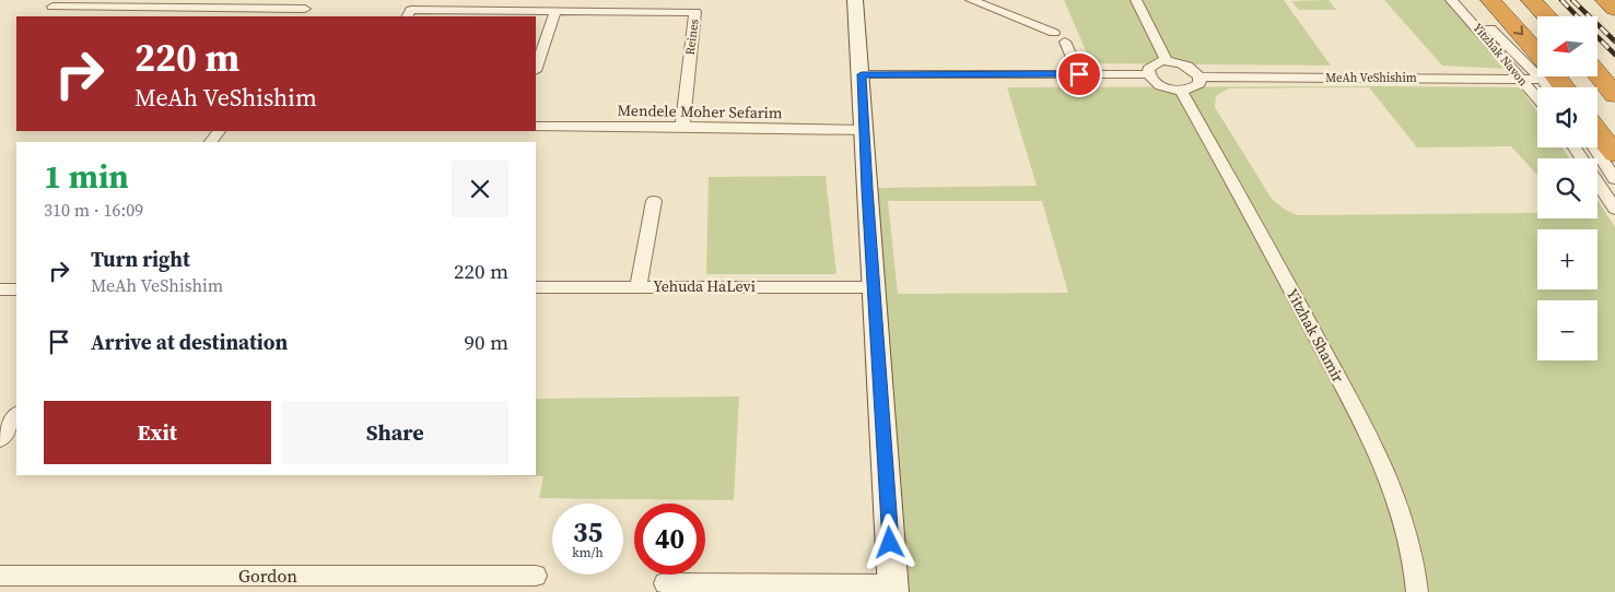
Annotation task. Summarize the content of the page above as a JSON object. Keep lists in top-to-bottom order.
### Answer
{
  "streets": {
    "street": [
      "Reines",
      "Yitzhak Navon",
      "MeAh VeShishim",
      "Mendele Moher Sefarim",
      "Yehuda HaLevi",
      "Yitzhak Shamir",
      "Gordon"
    ]
  },
  "crossings": [
    ["Reines", "Mendele Moher Sefarim"],
    ["Yitzhak Navon", "MeAh VeShishim"]
  ],
  "north": "left",
  "page": {
    "map_buttons": ["+", "−"],
    "turn": ["220 m", "MeAh VeShishim"],
    "heading": ["1 min", "310 m · 16:09"],
    "list": [
      {
        "name": "Turn right",
        "note": "MeAh VeShishim",
        "value": "220 m"
      },
      {
        "name": "Arrive at destination",
        "value": "90 m"
      }
    ],
    "buttons": ["Exit", "Share"],
    "speed": "35 km/h",
    "limit": "40"
  }
}
